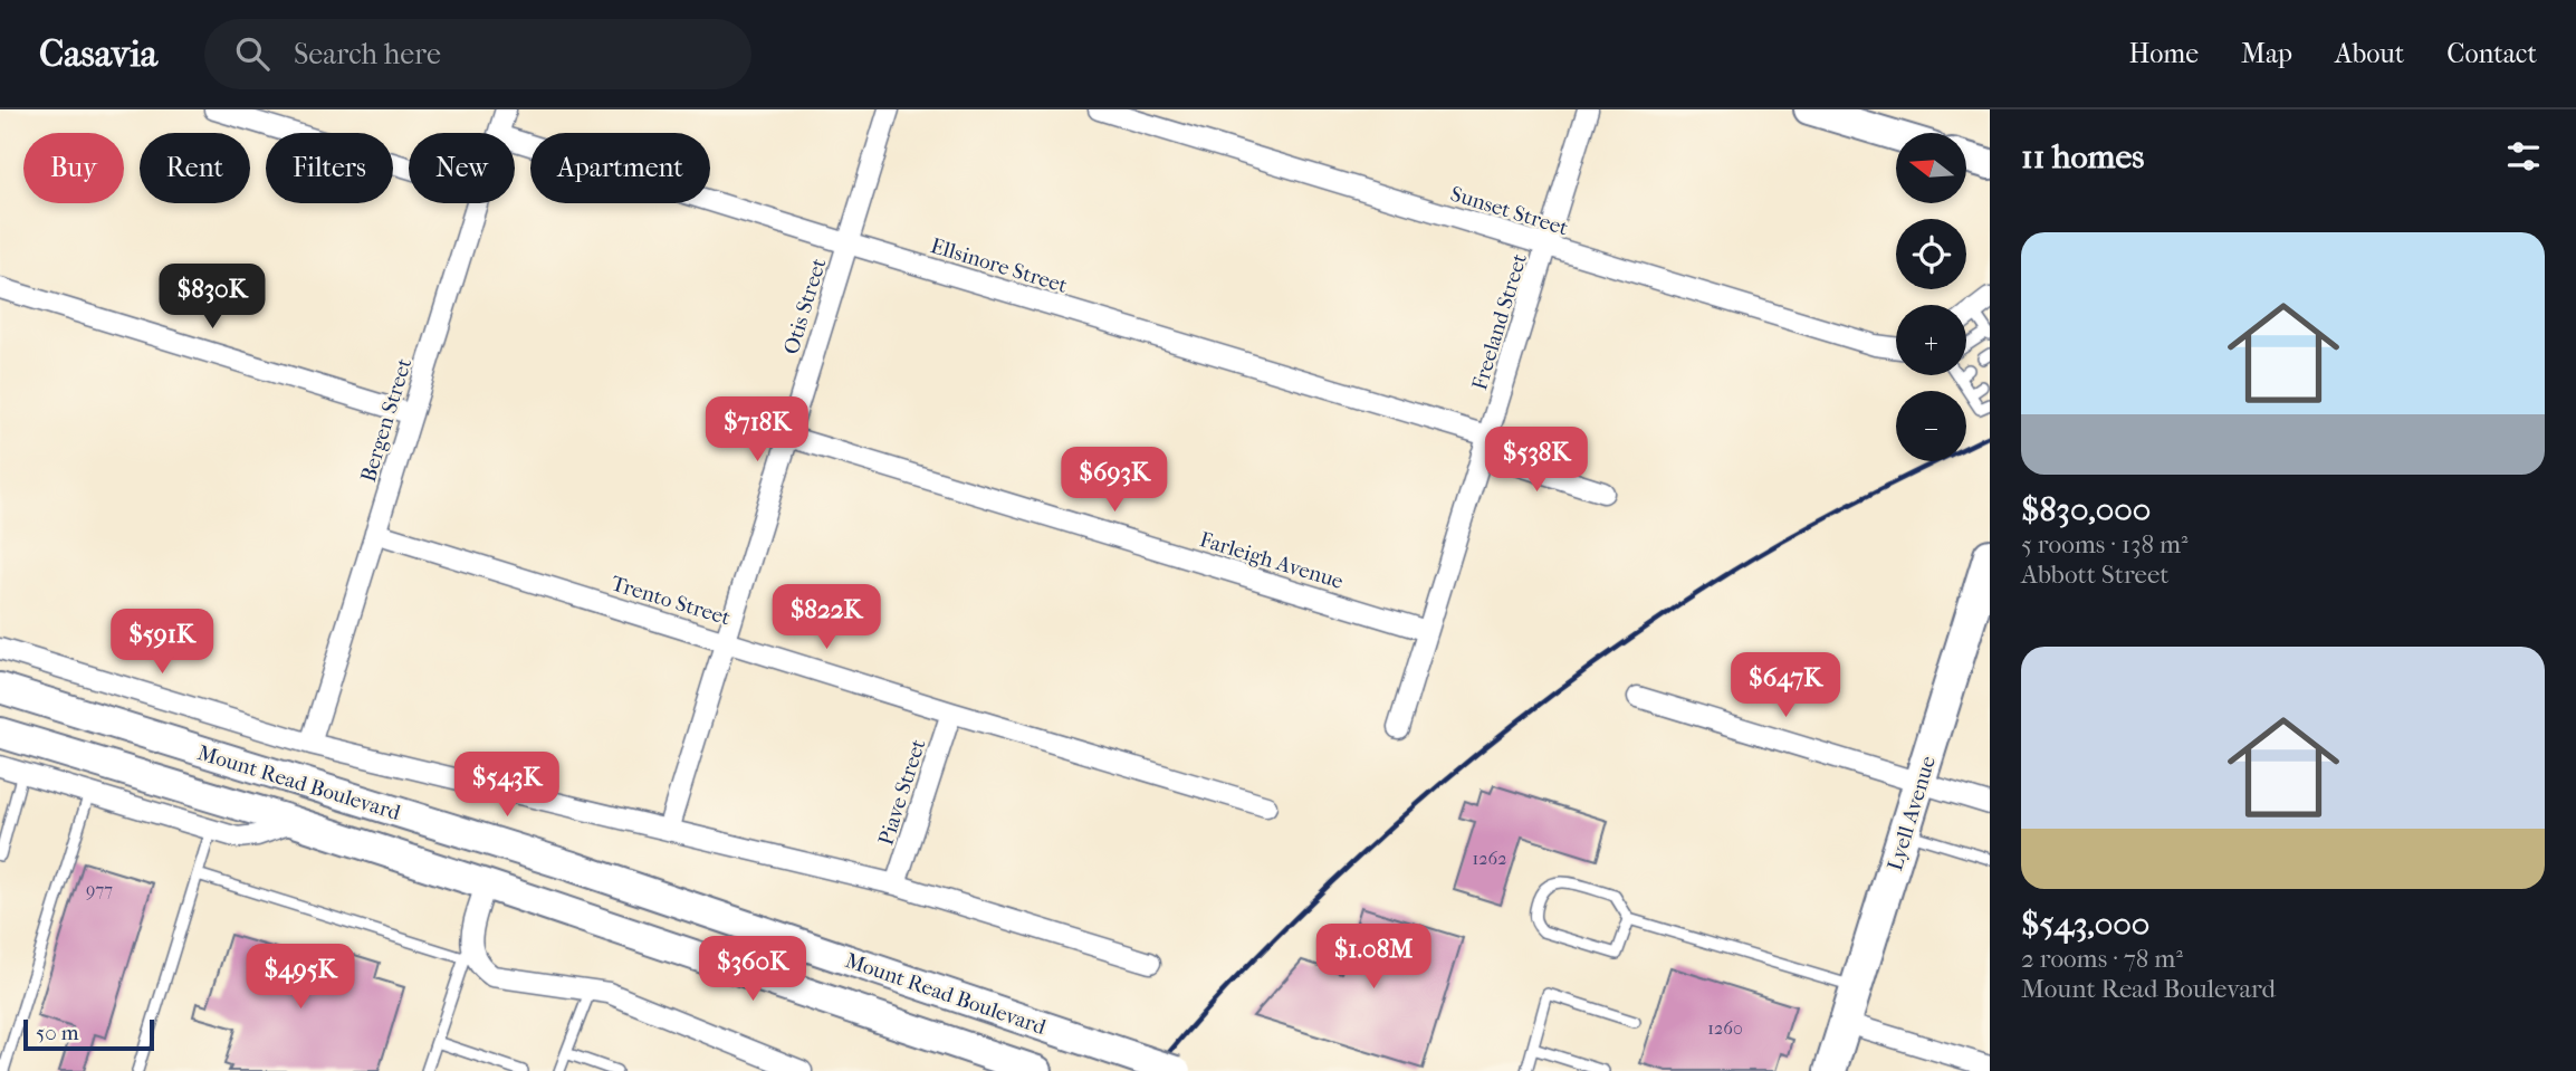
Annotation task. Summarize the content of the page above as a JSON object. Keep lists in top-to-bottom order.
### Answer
{
  "streets": {
    "main road": ["Mount Read Boulevard", "Lyell Avenue"],
    "street": [
      "Sunset Street",
      "Ellsinore Street",
      "Otis Street",
      "Freeland Street",
      "Bergen Street",
      "Farleigh Avenue",
      "Trento Street",
      "Piave Street"
    ]
  },
  "crossings": [
    ["Sunset Street", "Freeland Street"],
    ["Ellsinore Street", "Otis Street"],
    ["Ellsinore Street", "Freeland Street"],
    ["Otis Street", "Farleigh Avenue"],
    ["Otis Street", "Trento Street"],
    ["Otis Street", "Mount Read Boulevard"],
    ["Freeland Street", "Farleigh Avenue"],
    ["Bergen Street", "Trento Street"],
    ["Bergen Street", "Mount Read Boulevard"],
    ["Trento Street", "Piave Street"],
    ["Mount Read Boulevard", "Piave Street"]
  ],
  "house_numbers": ["1262", "977", "1260"],
  "scale_bar": "50 m",
  "north": "left",
  "page": {
    "header": "Casavia",
    "search": "Search here",
    "nav": [
      "Home",
      "Map",
      "About",
      "Contact"
    ],
    "heading": "11 homes",
    "map_buttons": ["+", "−"],
    "chip": [
      "Buy",
      "Rent",
      "Filters",
      "New",
      "Apartment"
    ],
    "list": [
      {
        "name": "$830,000",
        "note": "5 rooms · 138 m² · Abbott Street"
      },
      {
        "name": "$543,000",
        "note": "2 rooms · 78 m² · Mount Read Boulevard"
      }
    ],
    "price": [
      "$830K",
      "$718K",
      "$538K",
      "$693K",
      "$822K",
      "$591K",
      "$647K",
      "$543K",
      "$1.08M",
      "$360K",
      "$495K"
    ],
    "scale": "50 m"
  }
}
